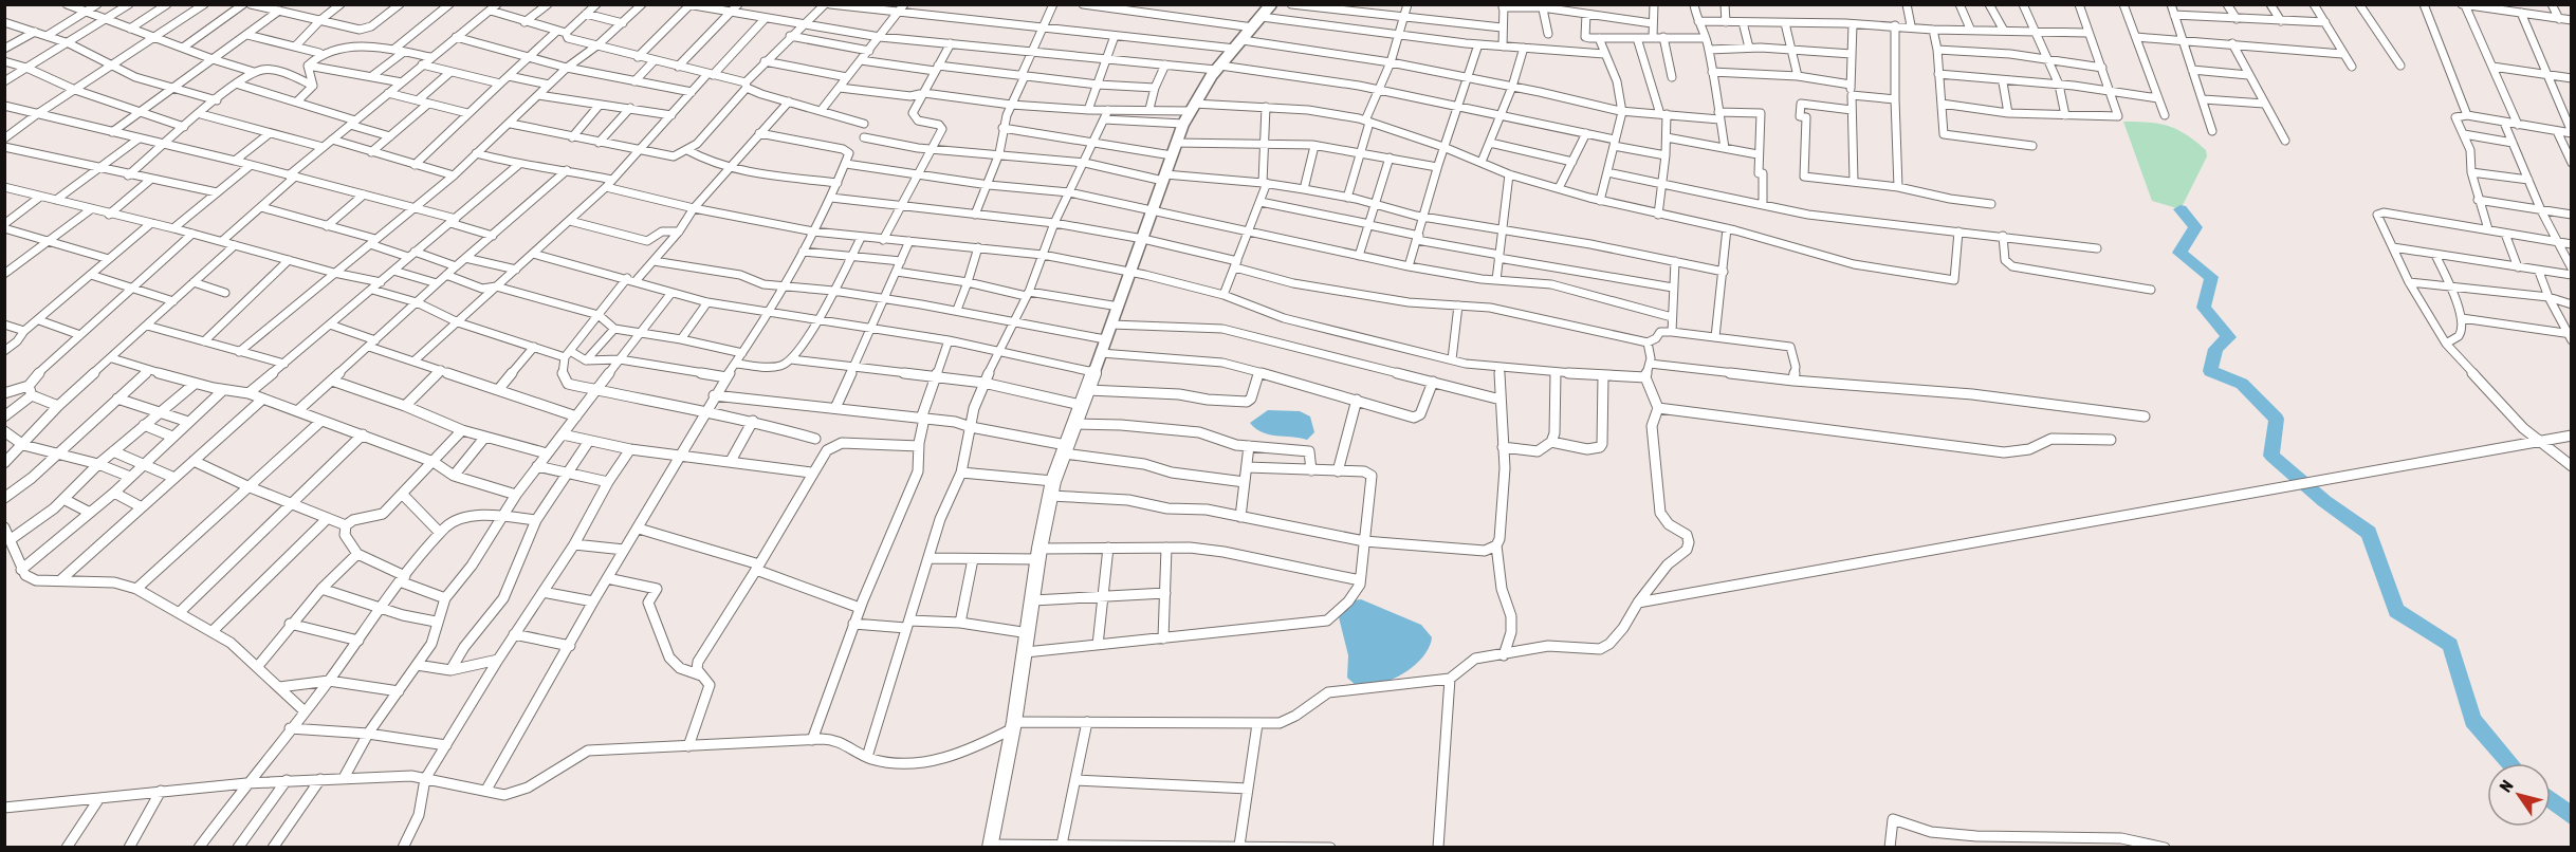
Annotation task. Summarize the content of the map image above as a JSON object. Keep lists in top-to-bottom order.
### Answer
{
  "north": "top left"
}
